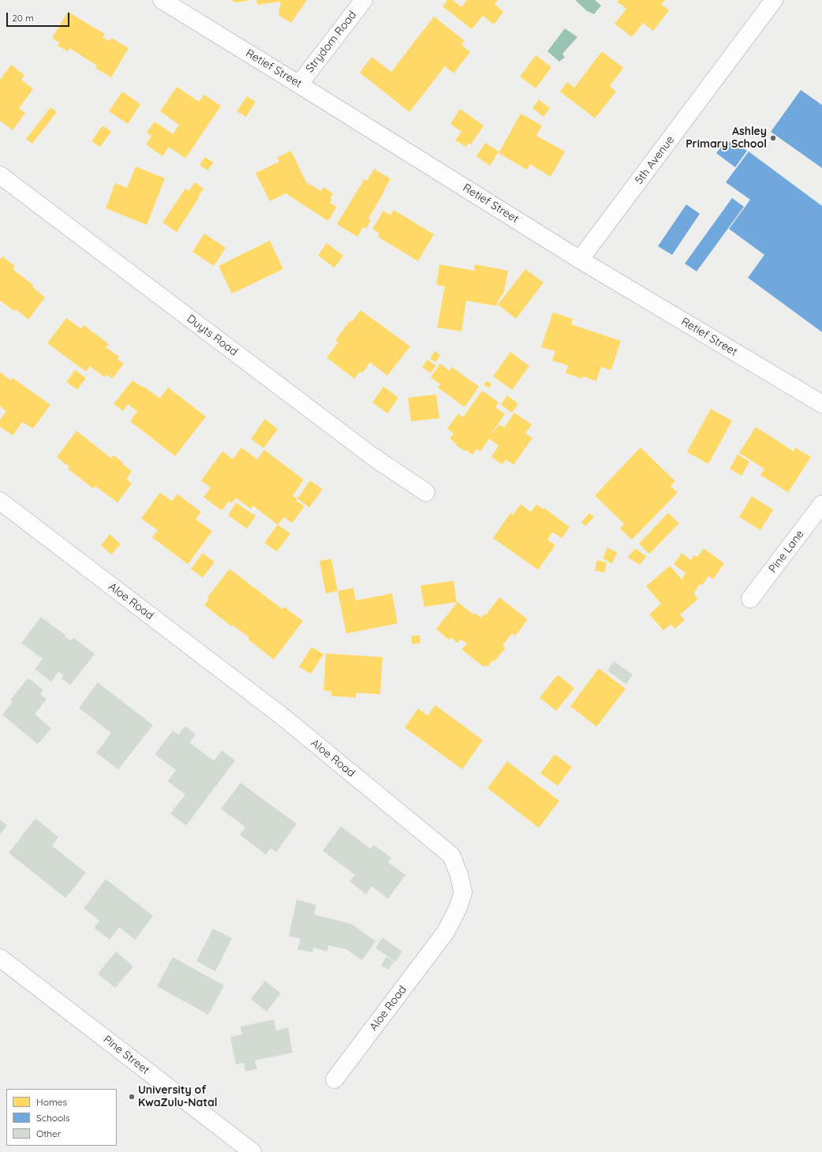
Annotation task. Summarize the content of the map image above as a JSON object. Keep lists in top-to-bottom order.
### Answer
{
  "streets": {
    "street": [
      "Strydom Road",
      "Retief Street",
      "5th Avenue",
      "Duyts Road",
      "Pine Lane",
      "Aloe Road",
      "Pine Street"
    ]
  },
  "crossings": [
    ["Strydom Road", "Retief Street"],
    ["Retief Street", "5th Avenue"]
  ],
  "places": ["Ashley Primary School", "University of KwaZulu-Natal"],
  "legend": ["Homes", "Schools", "Other"],
  "scale_bar": "20 m"
}
